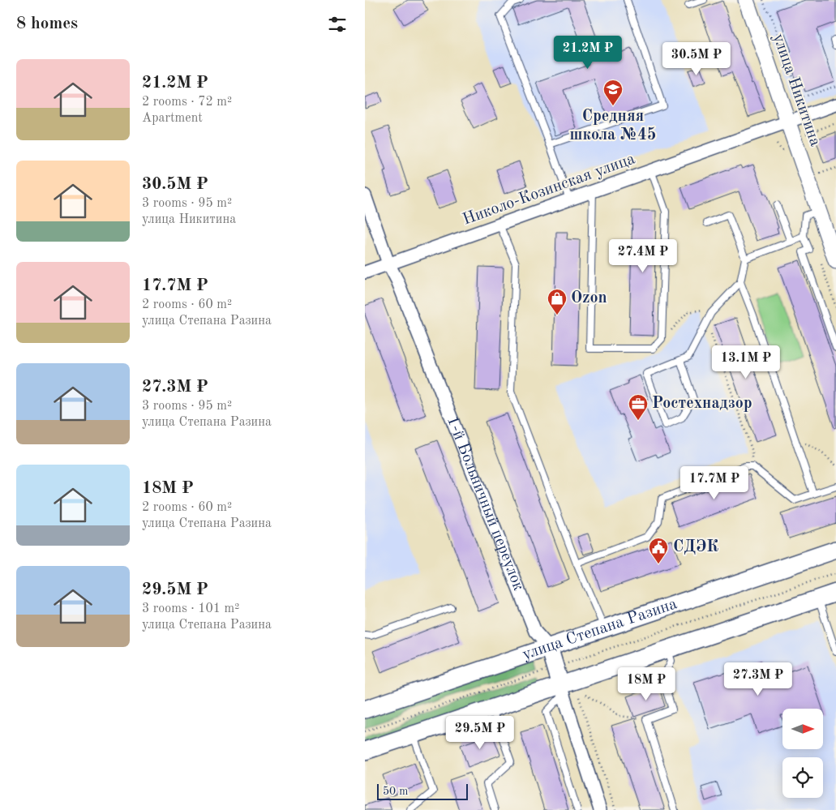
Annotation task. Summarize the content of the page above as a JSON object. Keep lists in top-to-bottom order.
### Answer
{
  "streets": {
    "main road": ["1-й Больничный переулок", "улица Степана Разина"],
    "street": ["улица Никитина", "Николо-Козинская улица"]
  },
  "crossings": [
    ["улица Никитина", "Николо-Козинская улица"],
    ["Николо-Козинская улица", "1-й Больничный переулок"],
    ["1-й Больничный переулок", "улица Степана Разина"]
  ],
  "places": {
    "school or university": ["Средняя школа №45"],
    "shop": ["Ozon"],
    "office": ["Ростехнадзор"],
    "public building": ["СДЭК"]
  },
  "scale_bar": "50 m",
  "north": "right",
  "page": {
    "heading": "8 homes",
    "price": [
      "21.2M ₽",
      "30.5M ₽",
      "27.4M ₽",
      "13.1M ₽",
      "17.7M ₽",
      "27.3M ₽",
      "18M ₽",
      "29.5M ₽"
    ],
    "list": [
      {
        "name": "21.2M ₽",
        "note": "2 rooms · 72 m² · Apartment"
      },
      {
        "name": "30.5M ₽",
        "note": "3 rooms · 95 m² · улица Никитина"
      },
      {
        "name": "17.7M ₽",
        "note": "2 rooms · 60 m² · улица Степана Разина"
      },
      {
        "name": "27.3M ₽",
        "note": "3 rooms · 95 m² · улица Степана Разина"
      },
      {
        "name": "18M ₽",
        "note": "2 rooms · 60 m² · улица Степана Разина"
      },
      {
        "name": "29.5M ₽",
        "note": "3 rooms · 101 m² · улица Степана Разина"
      }
    ],
    "scale": "50 m"
  }
}
